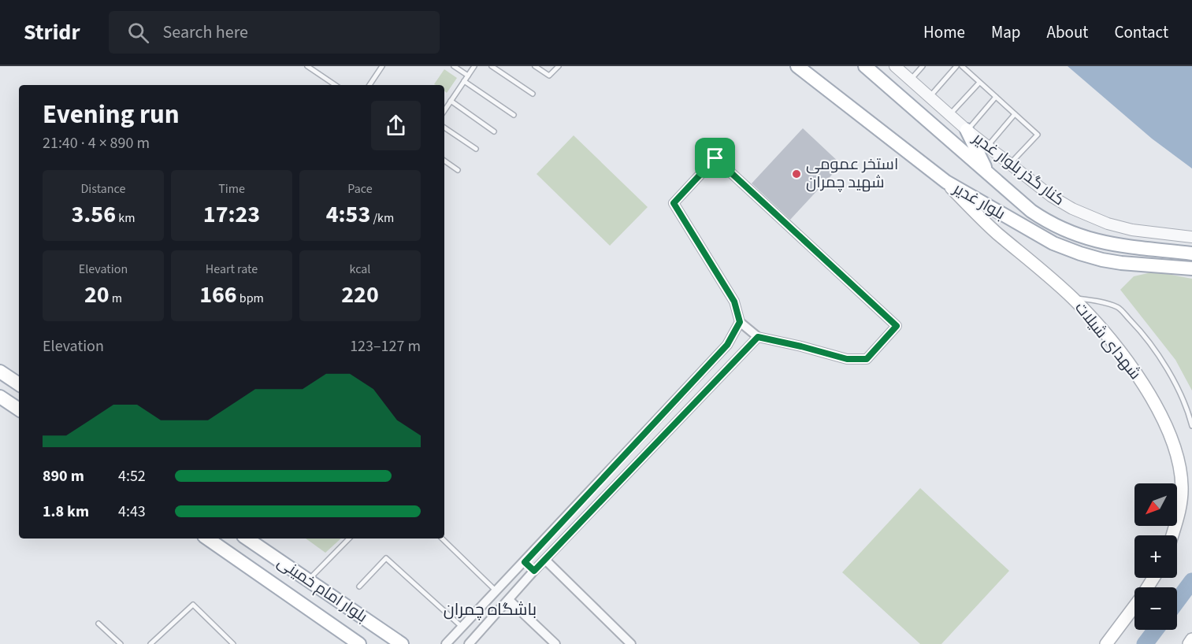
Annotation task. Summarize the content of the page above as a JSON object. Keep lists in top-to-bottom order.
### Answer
{
  "streets": {
    "main road": ["بلوار غدیر", "شهدای شیلات", "بلوار امام خمینی"],
    "street": ["کنار گذر بلوار غدیر"]
  },
  "crossings": [
    ["بلوار غدیر", "شهدای شیلات"]
  ],
  "districts": ["باشگاه چمران"],
  "places": ["استخر عمومی شهید چمران"],
  "north": "bottom left",
  "page": {
    "header": "Stridr",
    "search": "Search here",
    "nav": [
      "Home",
      "Map",
      "About",
      "Contact"
    ],
    "heading": ["Evening run", "21:40 · 4 × 890 m"],
    "stats": [
      ["Distance", "3.56 km"],
      ["Time", "17:23"],
      ["Pace", "4:53 /km"],
      ["Elevation", "20 m"],
      ["Heart rate", "166 bpm"],
      ["kcal", "220"]
    ],
    "chart": ["Elevation", "123–127 m"],
    "list": [
      {
        "name": "890 m",
        "note": "4:52"
      },
      {
        "name": "1.8 km",
        "note": "4:43"
      }
    ],
    "map_buttons": ["+", "−"]
  }
}
